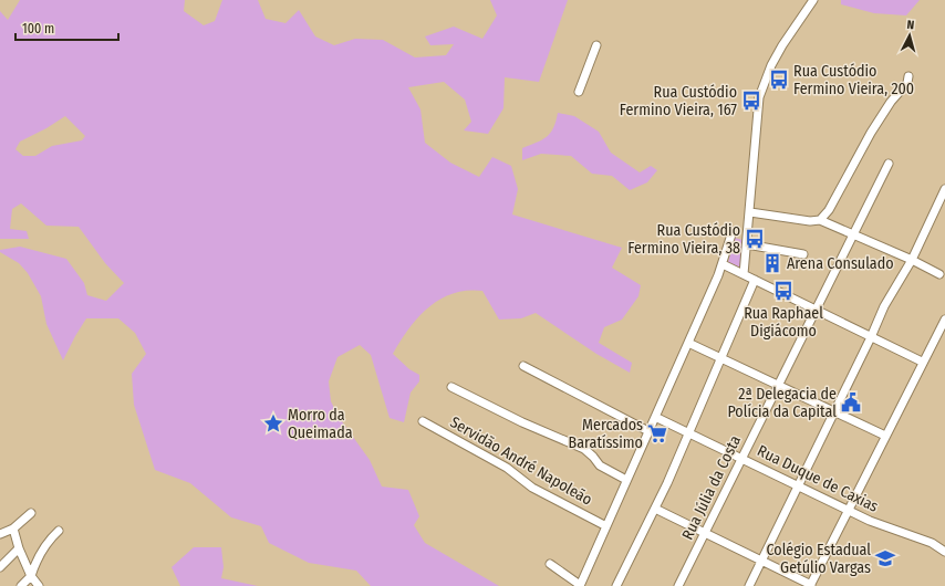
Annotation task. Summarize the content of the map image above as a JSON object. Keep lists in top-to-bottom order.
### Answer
{
  "streets": {
    "street": ["Servidão André Napoleão", "Rua Duque de Caxias", "Rua Júlia da Costa"]
  },
  "crossings": [
    ["Rua Duque de Caxias", "Rua Júlia da Costa"]
  ],
  "places": {
    "bus stop": [
      "Rua Custódio Fermino Vieira, 200",
      "Rua Custódio Fermino Vieira, 167",
      "Rua Custódio Fermino Vieira, 38",
      "Rua Raphael Digiácomo"
    ],
    "building": ["Arena Consulado"],
    "public building": ["2ª Delegacia de Polícia da Capital"],
    "place": ["Morro da Queimada"],
    "supermarket": ["Mercados Baratíssimo"],
    "school or university": ["Colégio Estadual Getúlio Vargas"]
  },
  "scale_bar": "100 m",
  "north": "top"
}
